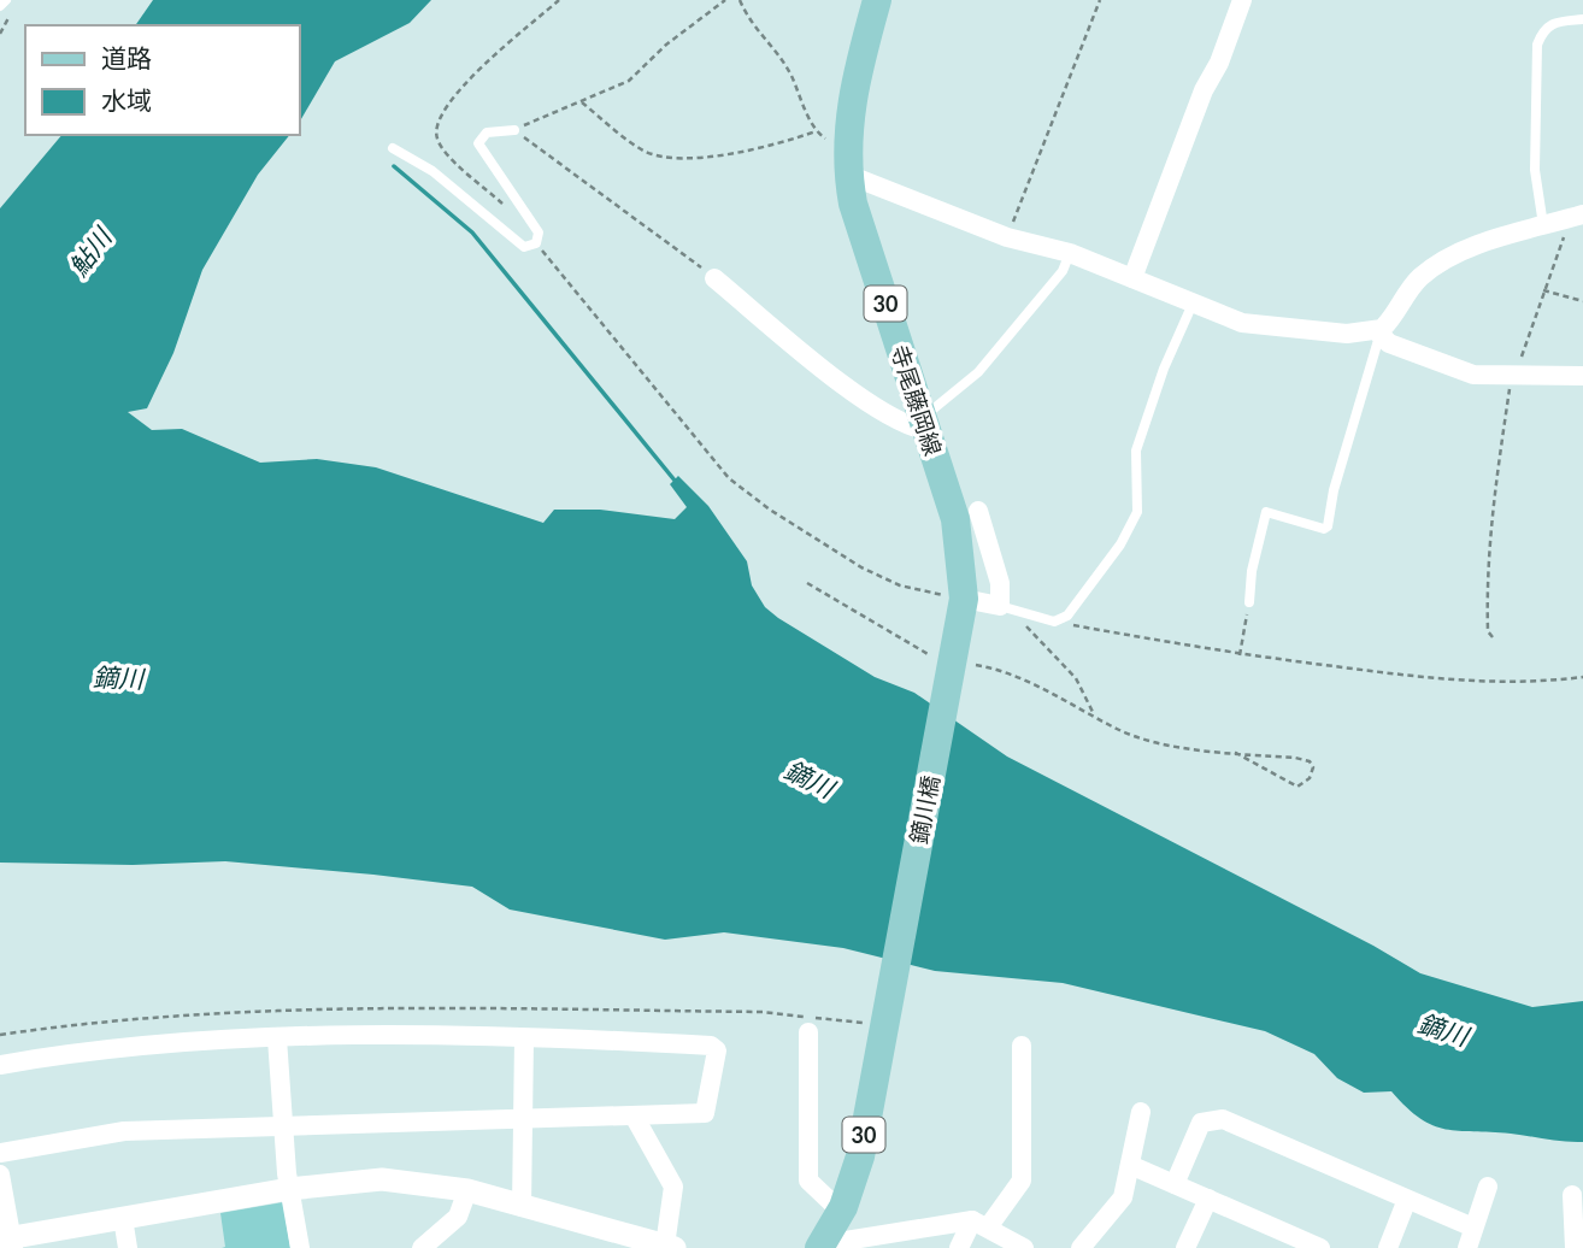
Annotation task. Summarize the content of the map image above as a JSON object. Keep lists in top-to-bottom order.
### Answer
{
  "streets": {
    "main road": ["30", "寺尾藤岡線", "鏑川橋"]
  },
  "crossings": [
    ["30", "鏑川橋"],
    ["寺尾藤岡線", "鏑川橋"]
  ],
  "water": ["鮎川", "鏑川"],
  "legend": ["道路", "水域"]
}
